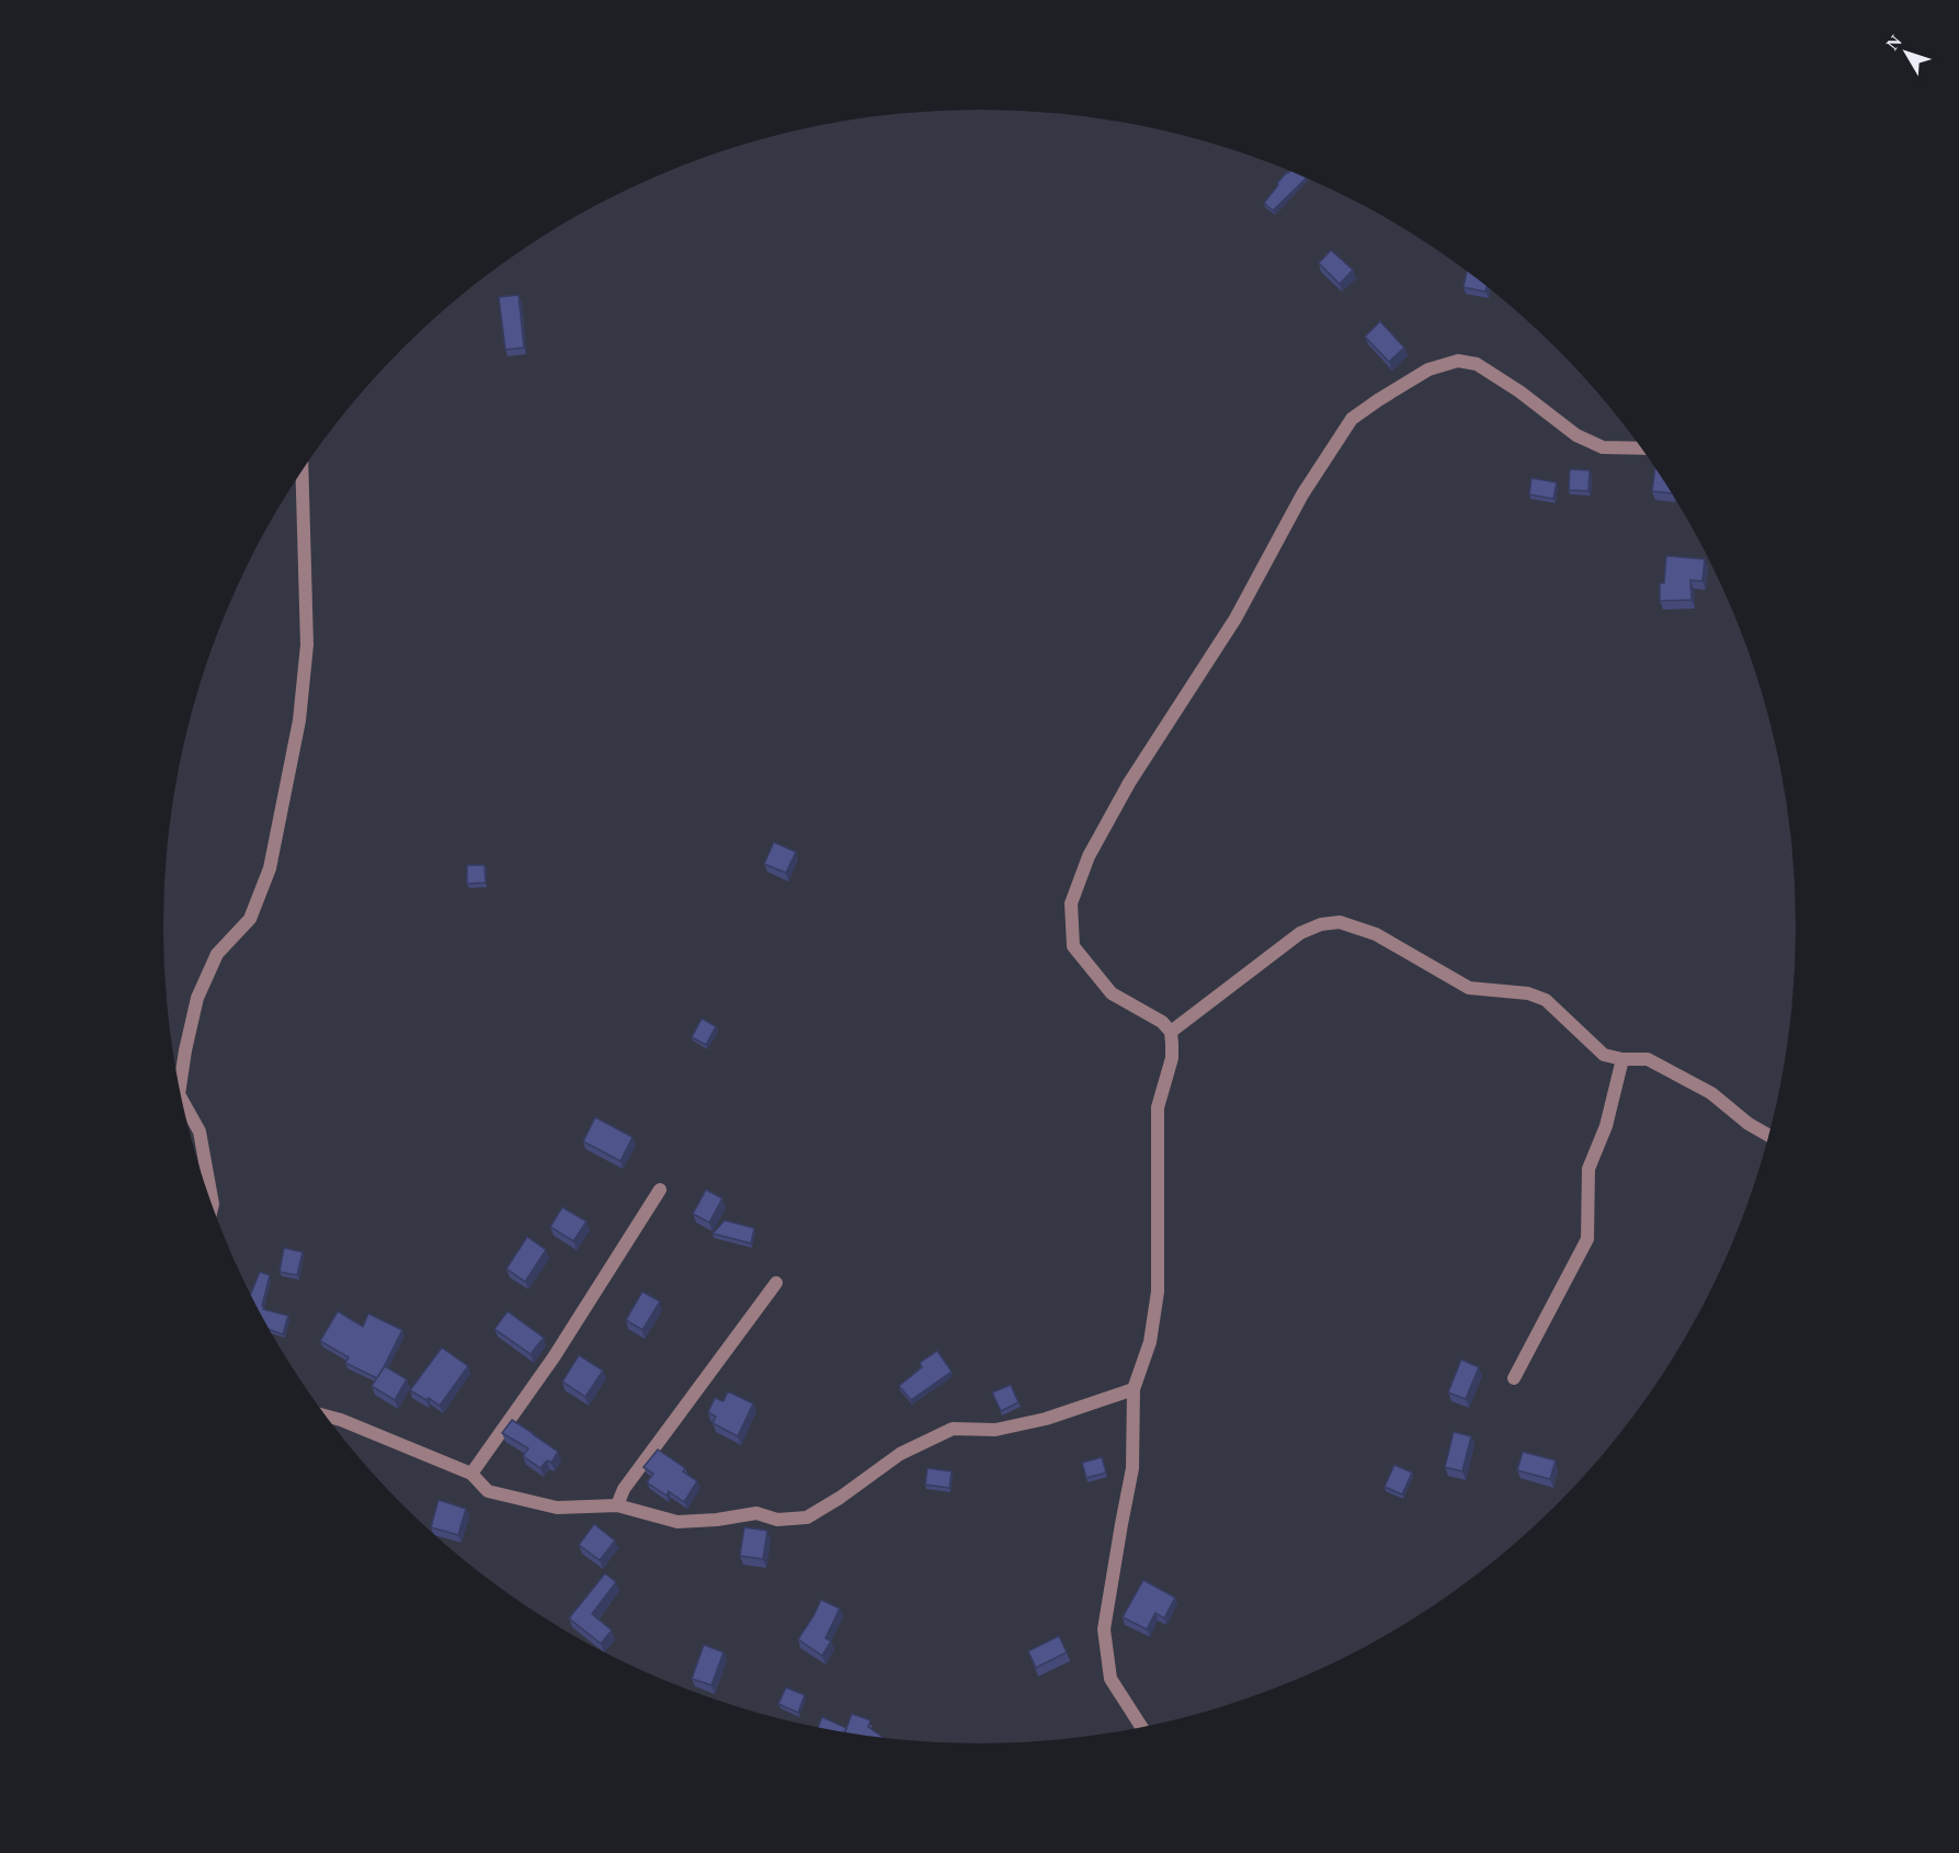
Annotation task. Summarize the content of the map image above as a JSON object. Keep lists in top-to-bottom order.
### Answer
{
  "north": "top left"
}
